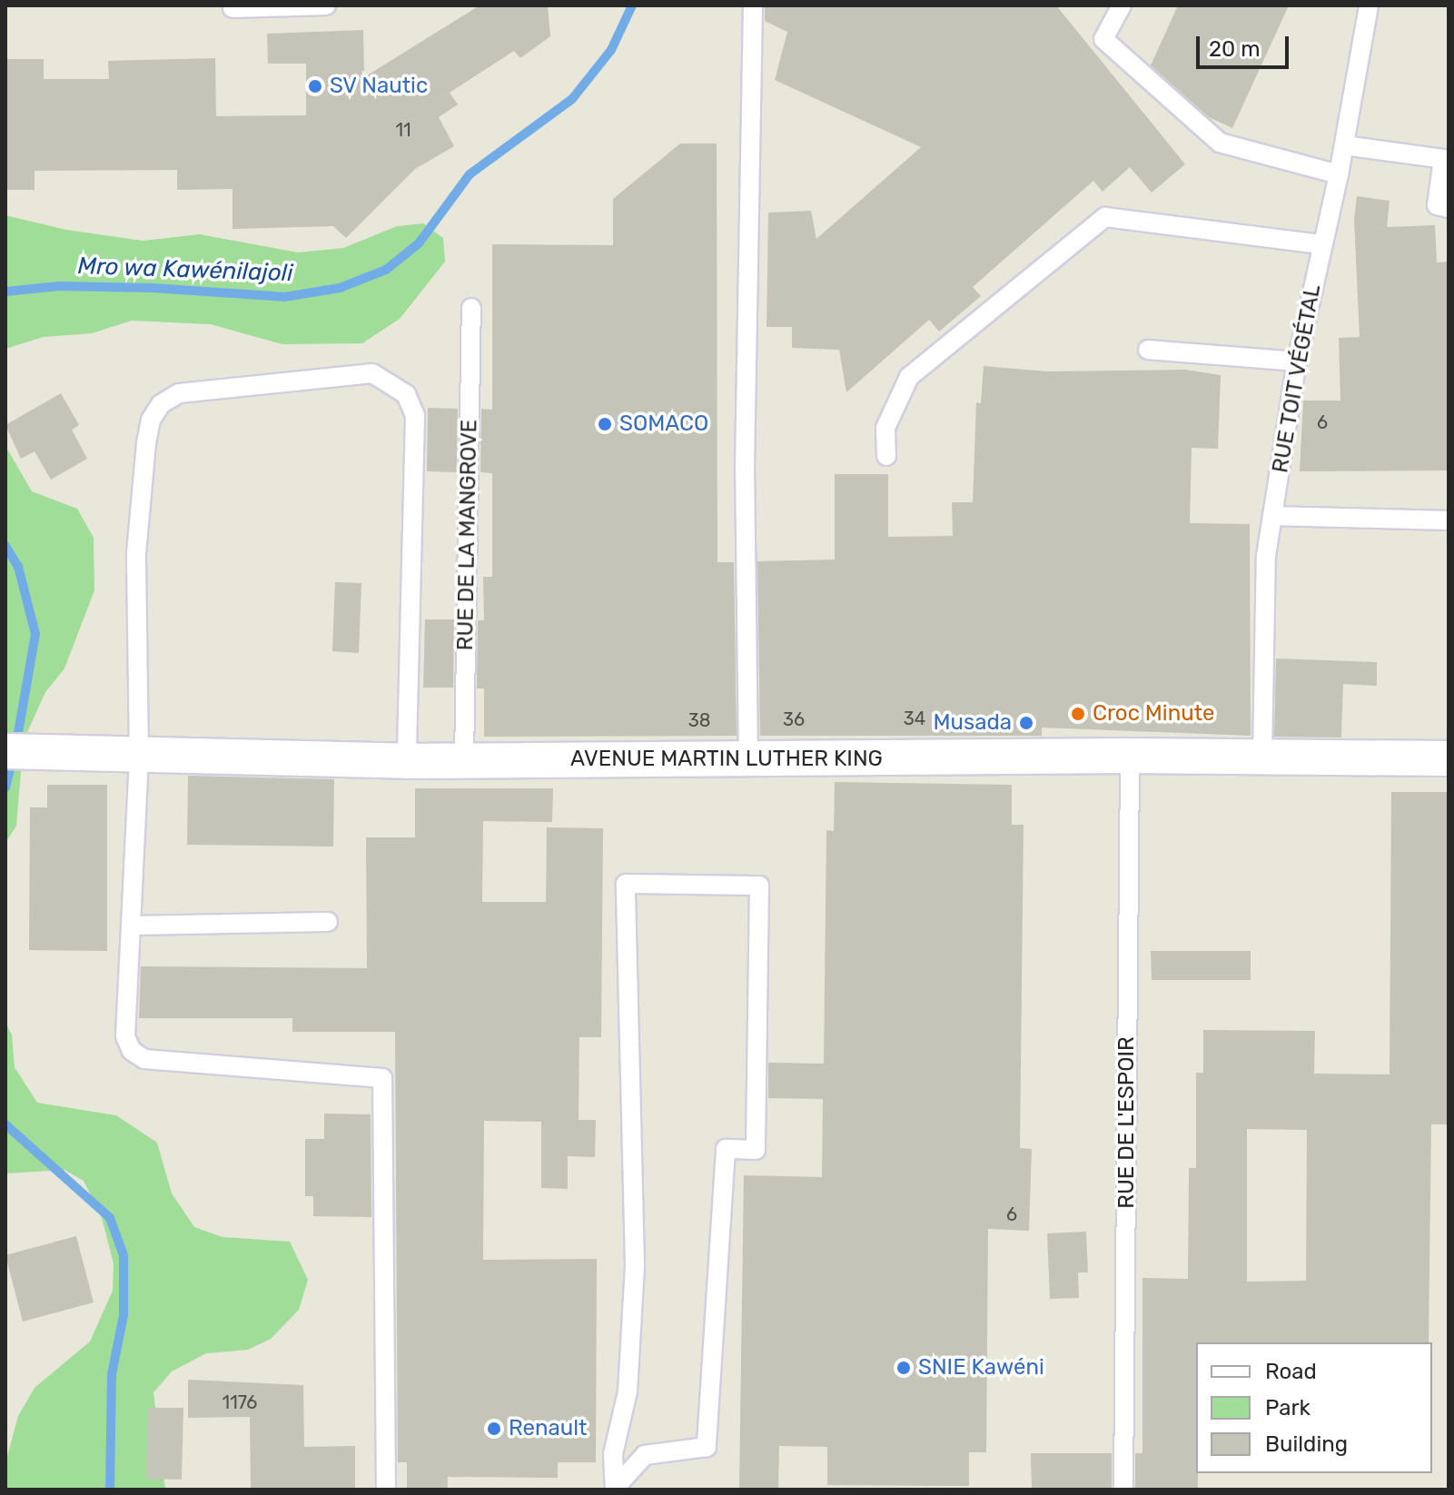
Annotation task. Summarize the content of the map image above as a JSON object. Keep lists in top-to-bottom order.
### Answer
{
  "streets": {
    "street": ["AVENUE MARTIN LUTHER KING"],
    "lane": ["RUE TOIT VÉGÉTAL", "RUE DE LA MANGROVE", "RUE DE L'ESPOIR"]
  },
  "crossings": [
    ["RUE TOIT VÉGÉTAL", "AVENUE MARTIN LUTHER KING"],
    ["RUE DE LA MANGROVE", "AVENUE MARTIN LUTHER KING"],
    ["AVENUE MARTIN LUTHER KING", "RUE DE L'ESPOIR"]
  ],
  "water": ["Mro wa Kawénilajoli"],
  "places": [
    "SV Nautic",
    "SOMACO",
    "Croc Minute",
    "Musada",
    "SNIE Kawéni",
    "Renault"
  ],
  "house_numbers": [
    "11",
    "6",
    "34",
    "36",
    "38",
    "6",
    "1176"
  ],
  "legend": ["Road", "Park", "Building"],
  "scale_bar": "20 m"
}
